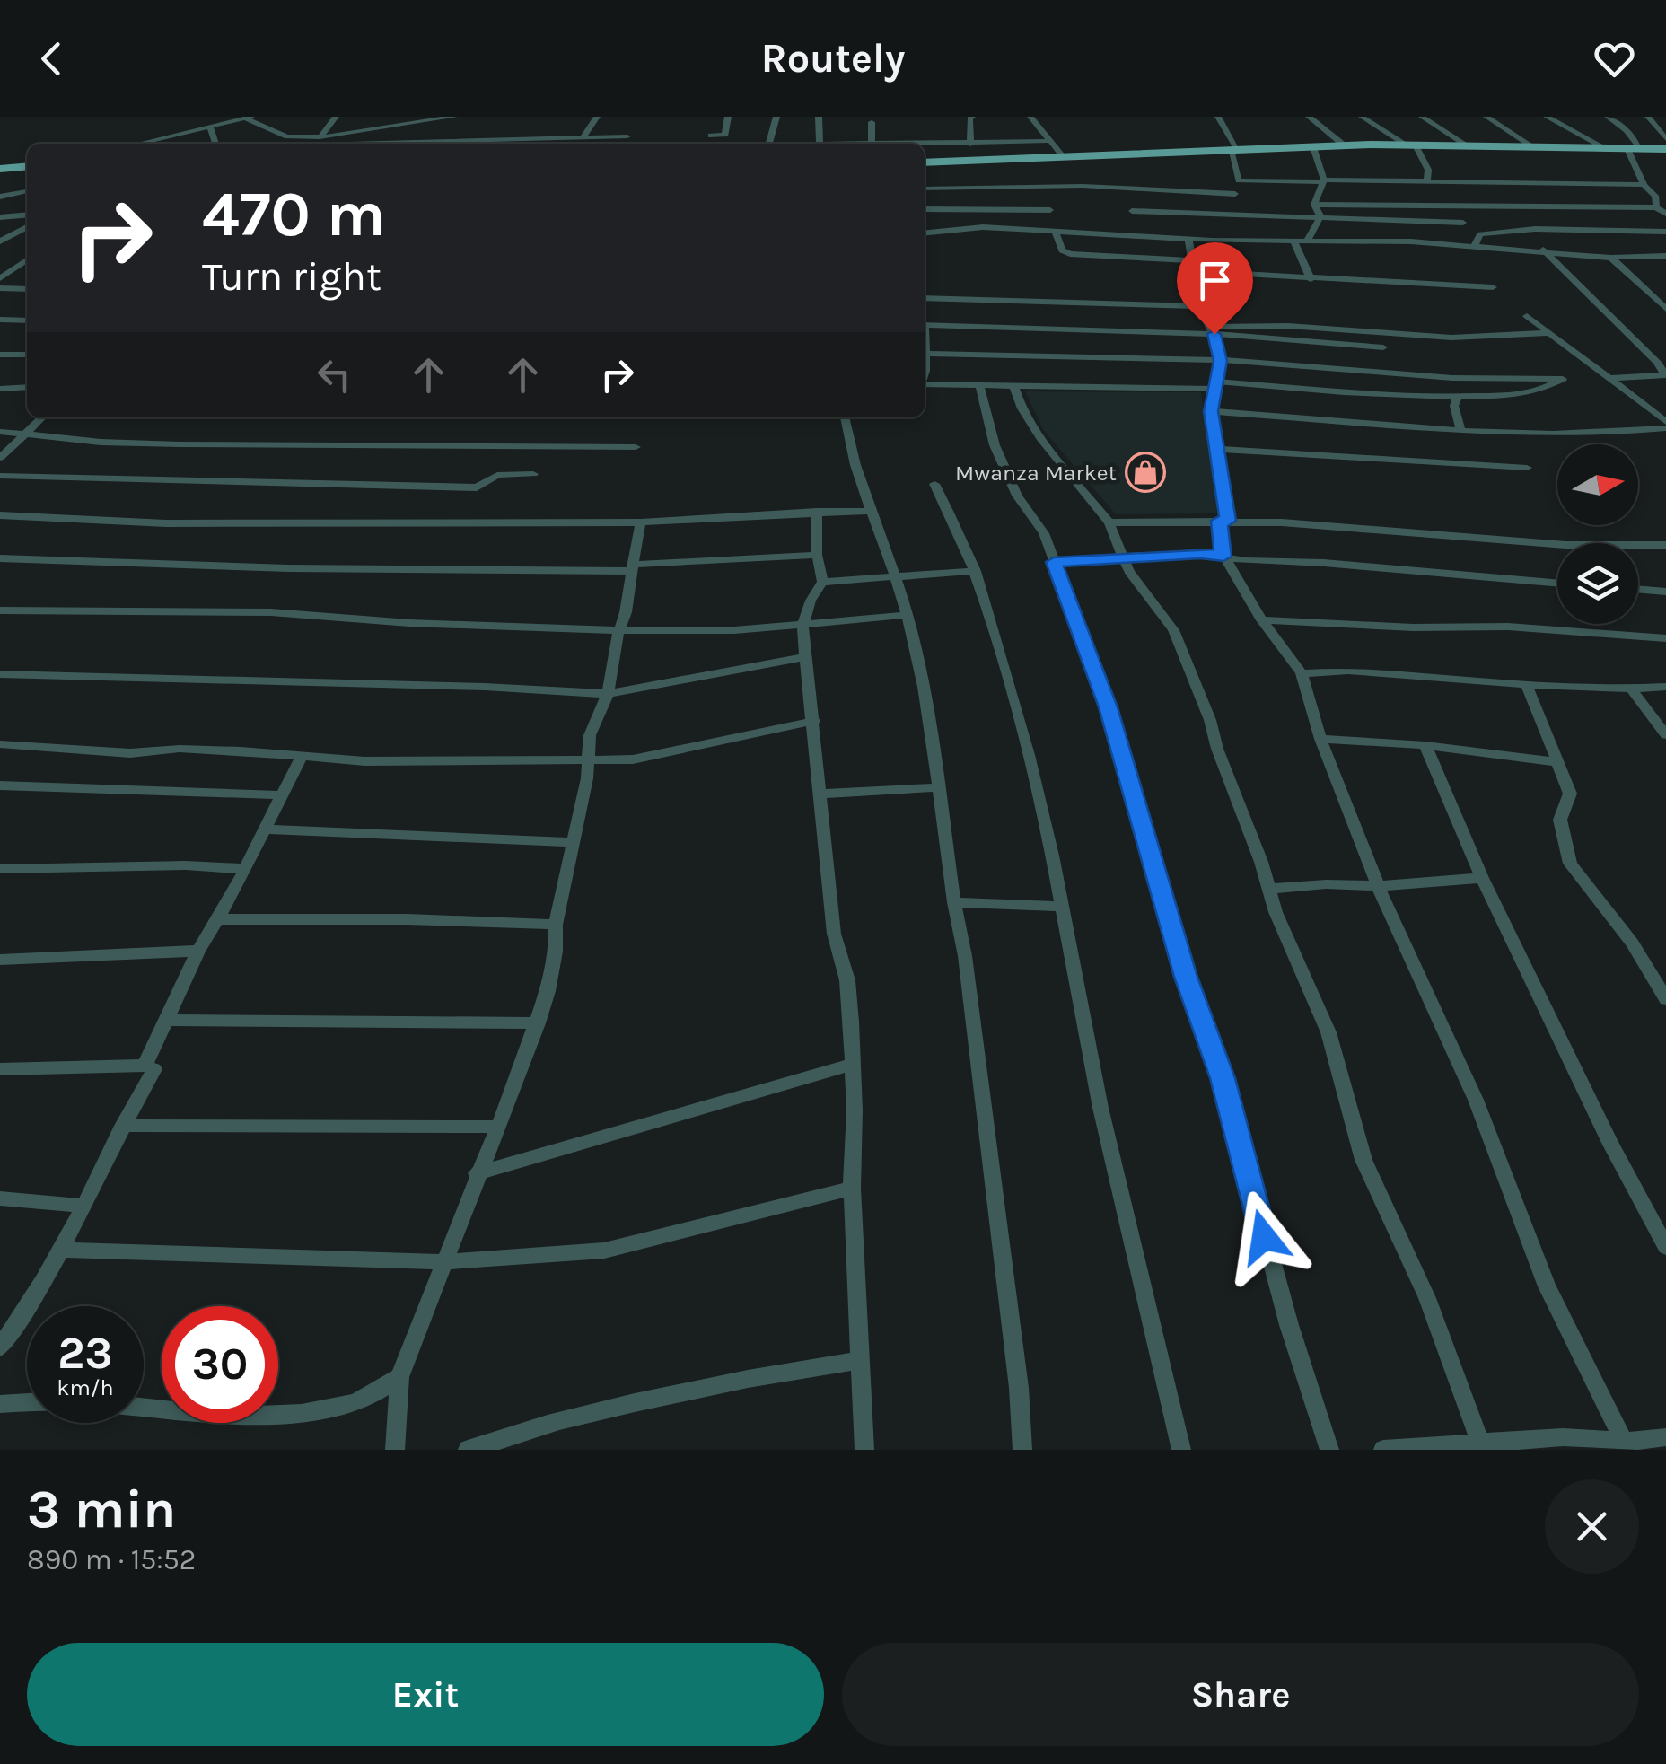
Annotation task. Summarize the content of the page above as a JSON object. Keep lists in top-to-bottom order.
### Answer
{
  "places": {
    "shop": ["Mwanza Market"]
  },
  "north": "right",
  "page": {
    "header": "Routely",
    "turn": ["470 m", "Turn right"],
    "speed": "23 km/h",
    "limit": "30",
    "heading": ["3 min", "890 m · 15:52"],
    "buttons": ["Exit", "Share"]
  }
}
